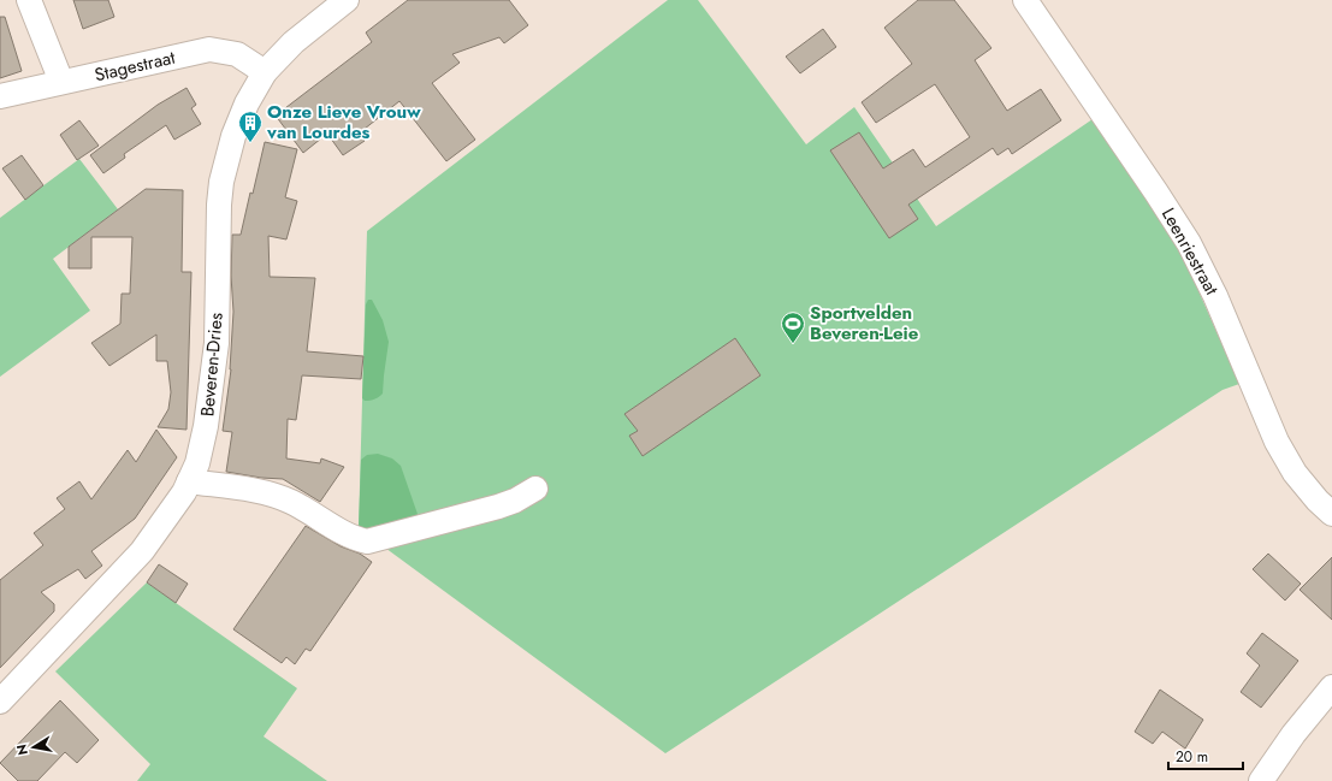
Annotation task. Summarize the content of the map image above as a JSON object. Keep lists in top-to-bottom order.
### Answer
{
  "streets": {
    "street": ["Stagestraat", "Leenriestraat", "Beveren-Dries"]
  },
  "crossings": [
    ["Stagestraat", "Beveren-Dries"]
  ],
  "places": {
    "building": ["Onze Lieve Vrouw van Lourdes"],
    "sports": ["Sportvelden Beveren-Leie"]
  },
  "scale_bar": "20 m",
  "north": "left"
}
